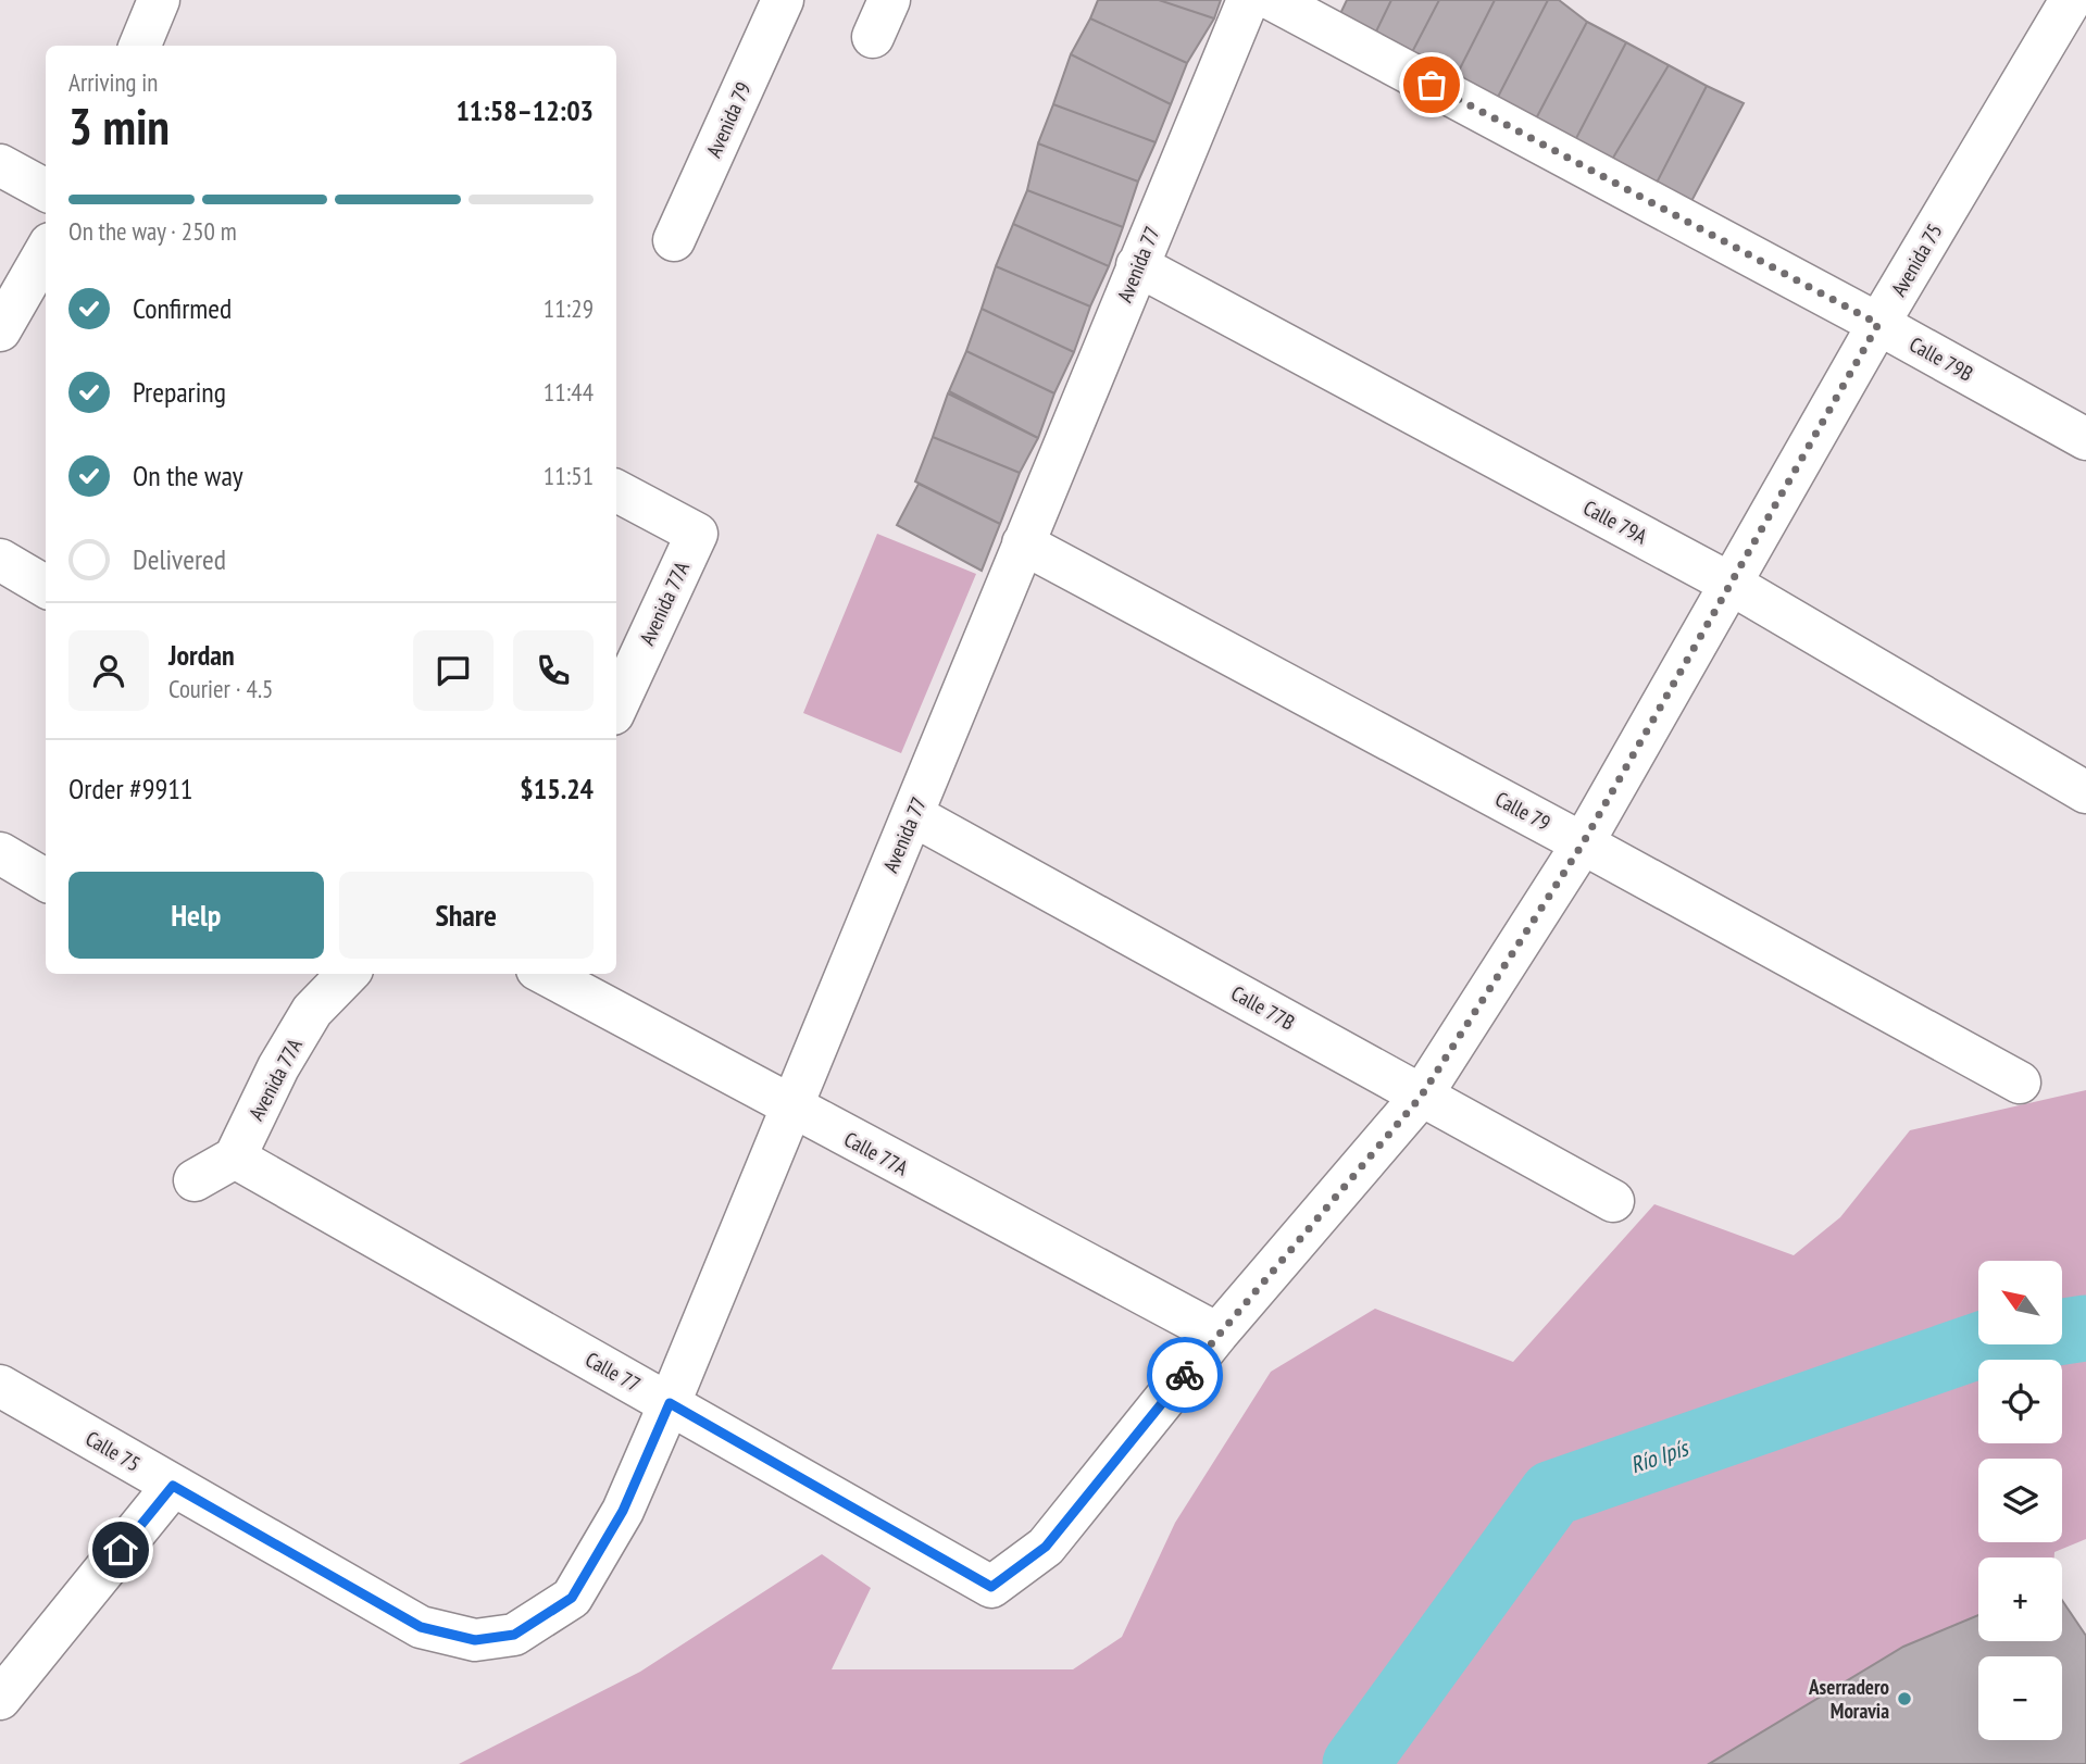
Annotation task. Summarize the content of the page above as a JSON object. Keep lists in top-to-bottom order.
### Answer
{
  "streets": {
    "street": [
      "Avenida 79",
      "Avenida 75",
      "Avenida 77",
      "Calle 79B",
      "Calle 79A",
      "Avenida 77A",
      "Calle 79",
      "Calle 77B",
      "Calle 77A",
      "Calle 77",
      "Calle 75"
    ]
  },
  "crossings": [
    ["Avenida 75", "Calle 79B"],
    ["Avenida 75", "Calle 79A"],
    ["Avenida 75", "Calle 79"],
    ["Avenida 75", "Calle 77B"],
    ["Avenida 75", "Calle 77A"],
    ["Avenida 75", "Calle 77"],
    ["Avenida 77", "Calle 79A"],
    ["Avenida 77", "Calle 79"],
    ["Avenida 77", "Calle 77B"],
    ["Avenida 77", "Calle 77A"],
    ["Avenida 77", "Calle 77"],
    ["Avenida 77", "Calle 75"],
    ["Avenida 77A", "Calle 77"]
  ],
  "water": ["Río Ipís"],
  "places": ["Aserradero Moravia"],
  "north": "top left",
  "page": {
    "heading": ["3 min", "Arriving in", "11:58–12:03"],
    "panel": [
      "Jordan",
      "Courier · 4.5",
      "Order #9911",
      "$15.24"
    ],
    "bar": "On the way · 250 m",
    "list": [
      ["Confirmed", "11:29"],
      ["Preparing", "11:44"],
      ["On the way", "11:51"],
      "Delivered"
    ],
    "buttons": ["Help", "Share"],
    "map_buttons": ["+", "−"]
  }
}
